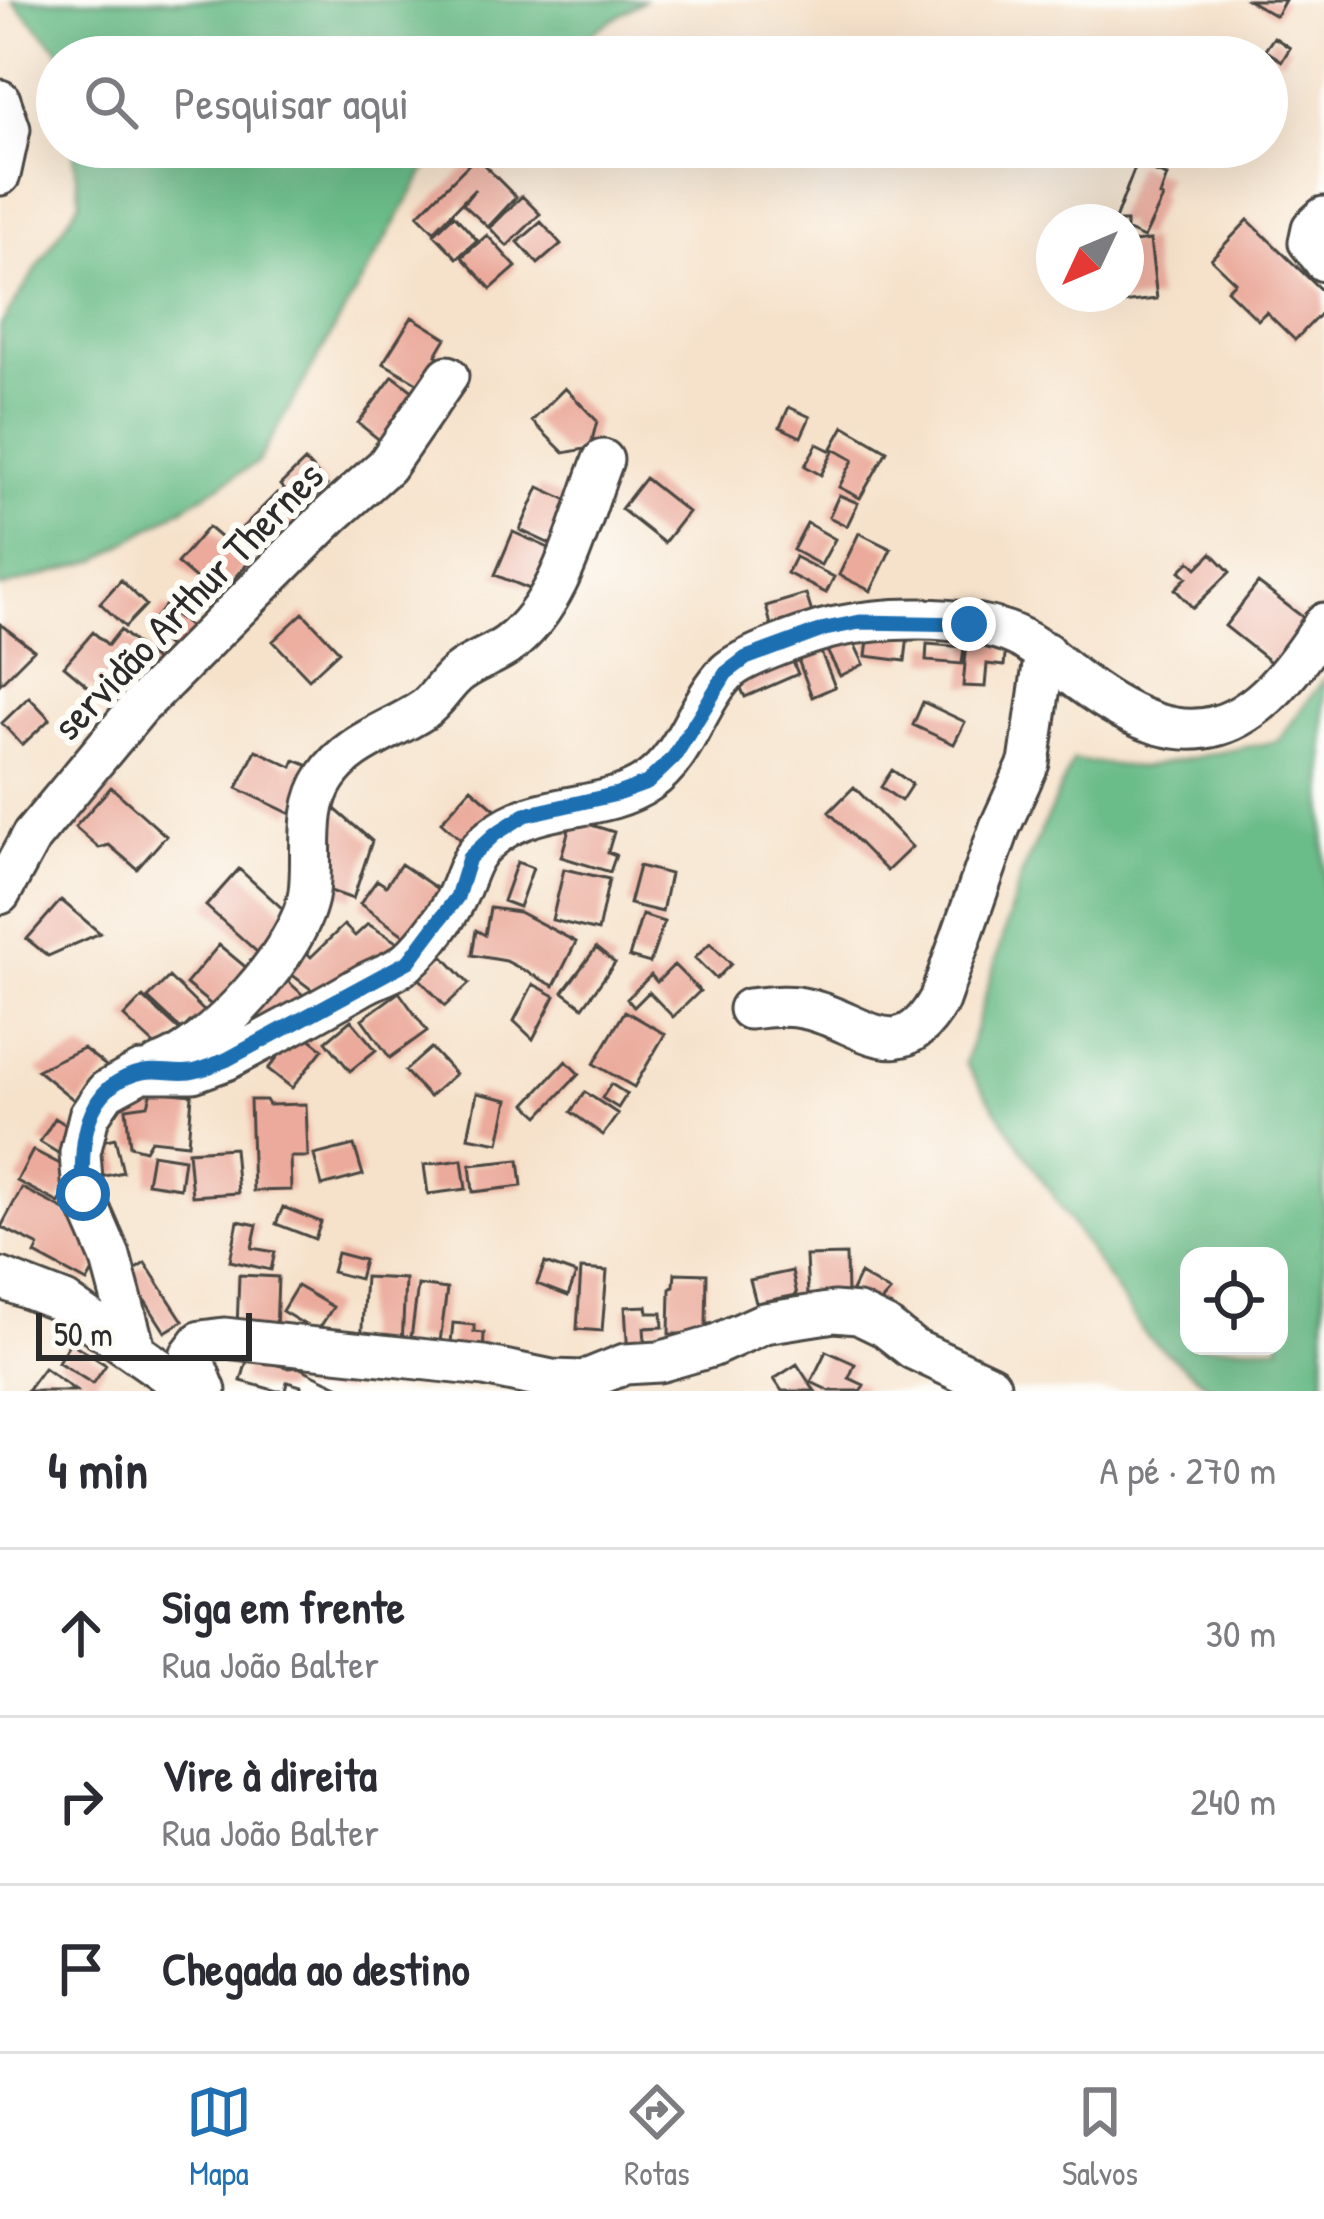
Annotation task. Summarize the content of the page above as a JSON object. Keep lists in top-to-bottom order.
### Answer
{
  "streets": {
    "street": ["servidão Arthur Thernes"]
  },
  "scale_bar": "50 m",
  "north": "bottom left",
  "page": {
    "search": "Pesquisar aqui",
    "scale": "50 m",
    "heading": ["4 min", "A pé · 270 m"],
    "list": [
      ["Siga em frente", "Rua João Balter", "30 m"],
      ["Vire à direita", "Rua João Balter", "240 m"],
      "Chegada ao destino"
    ],
    "nav": ["Mapa", "Rotas", "Salvos"]
  }
}
